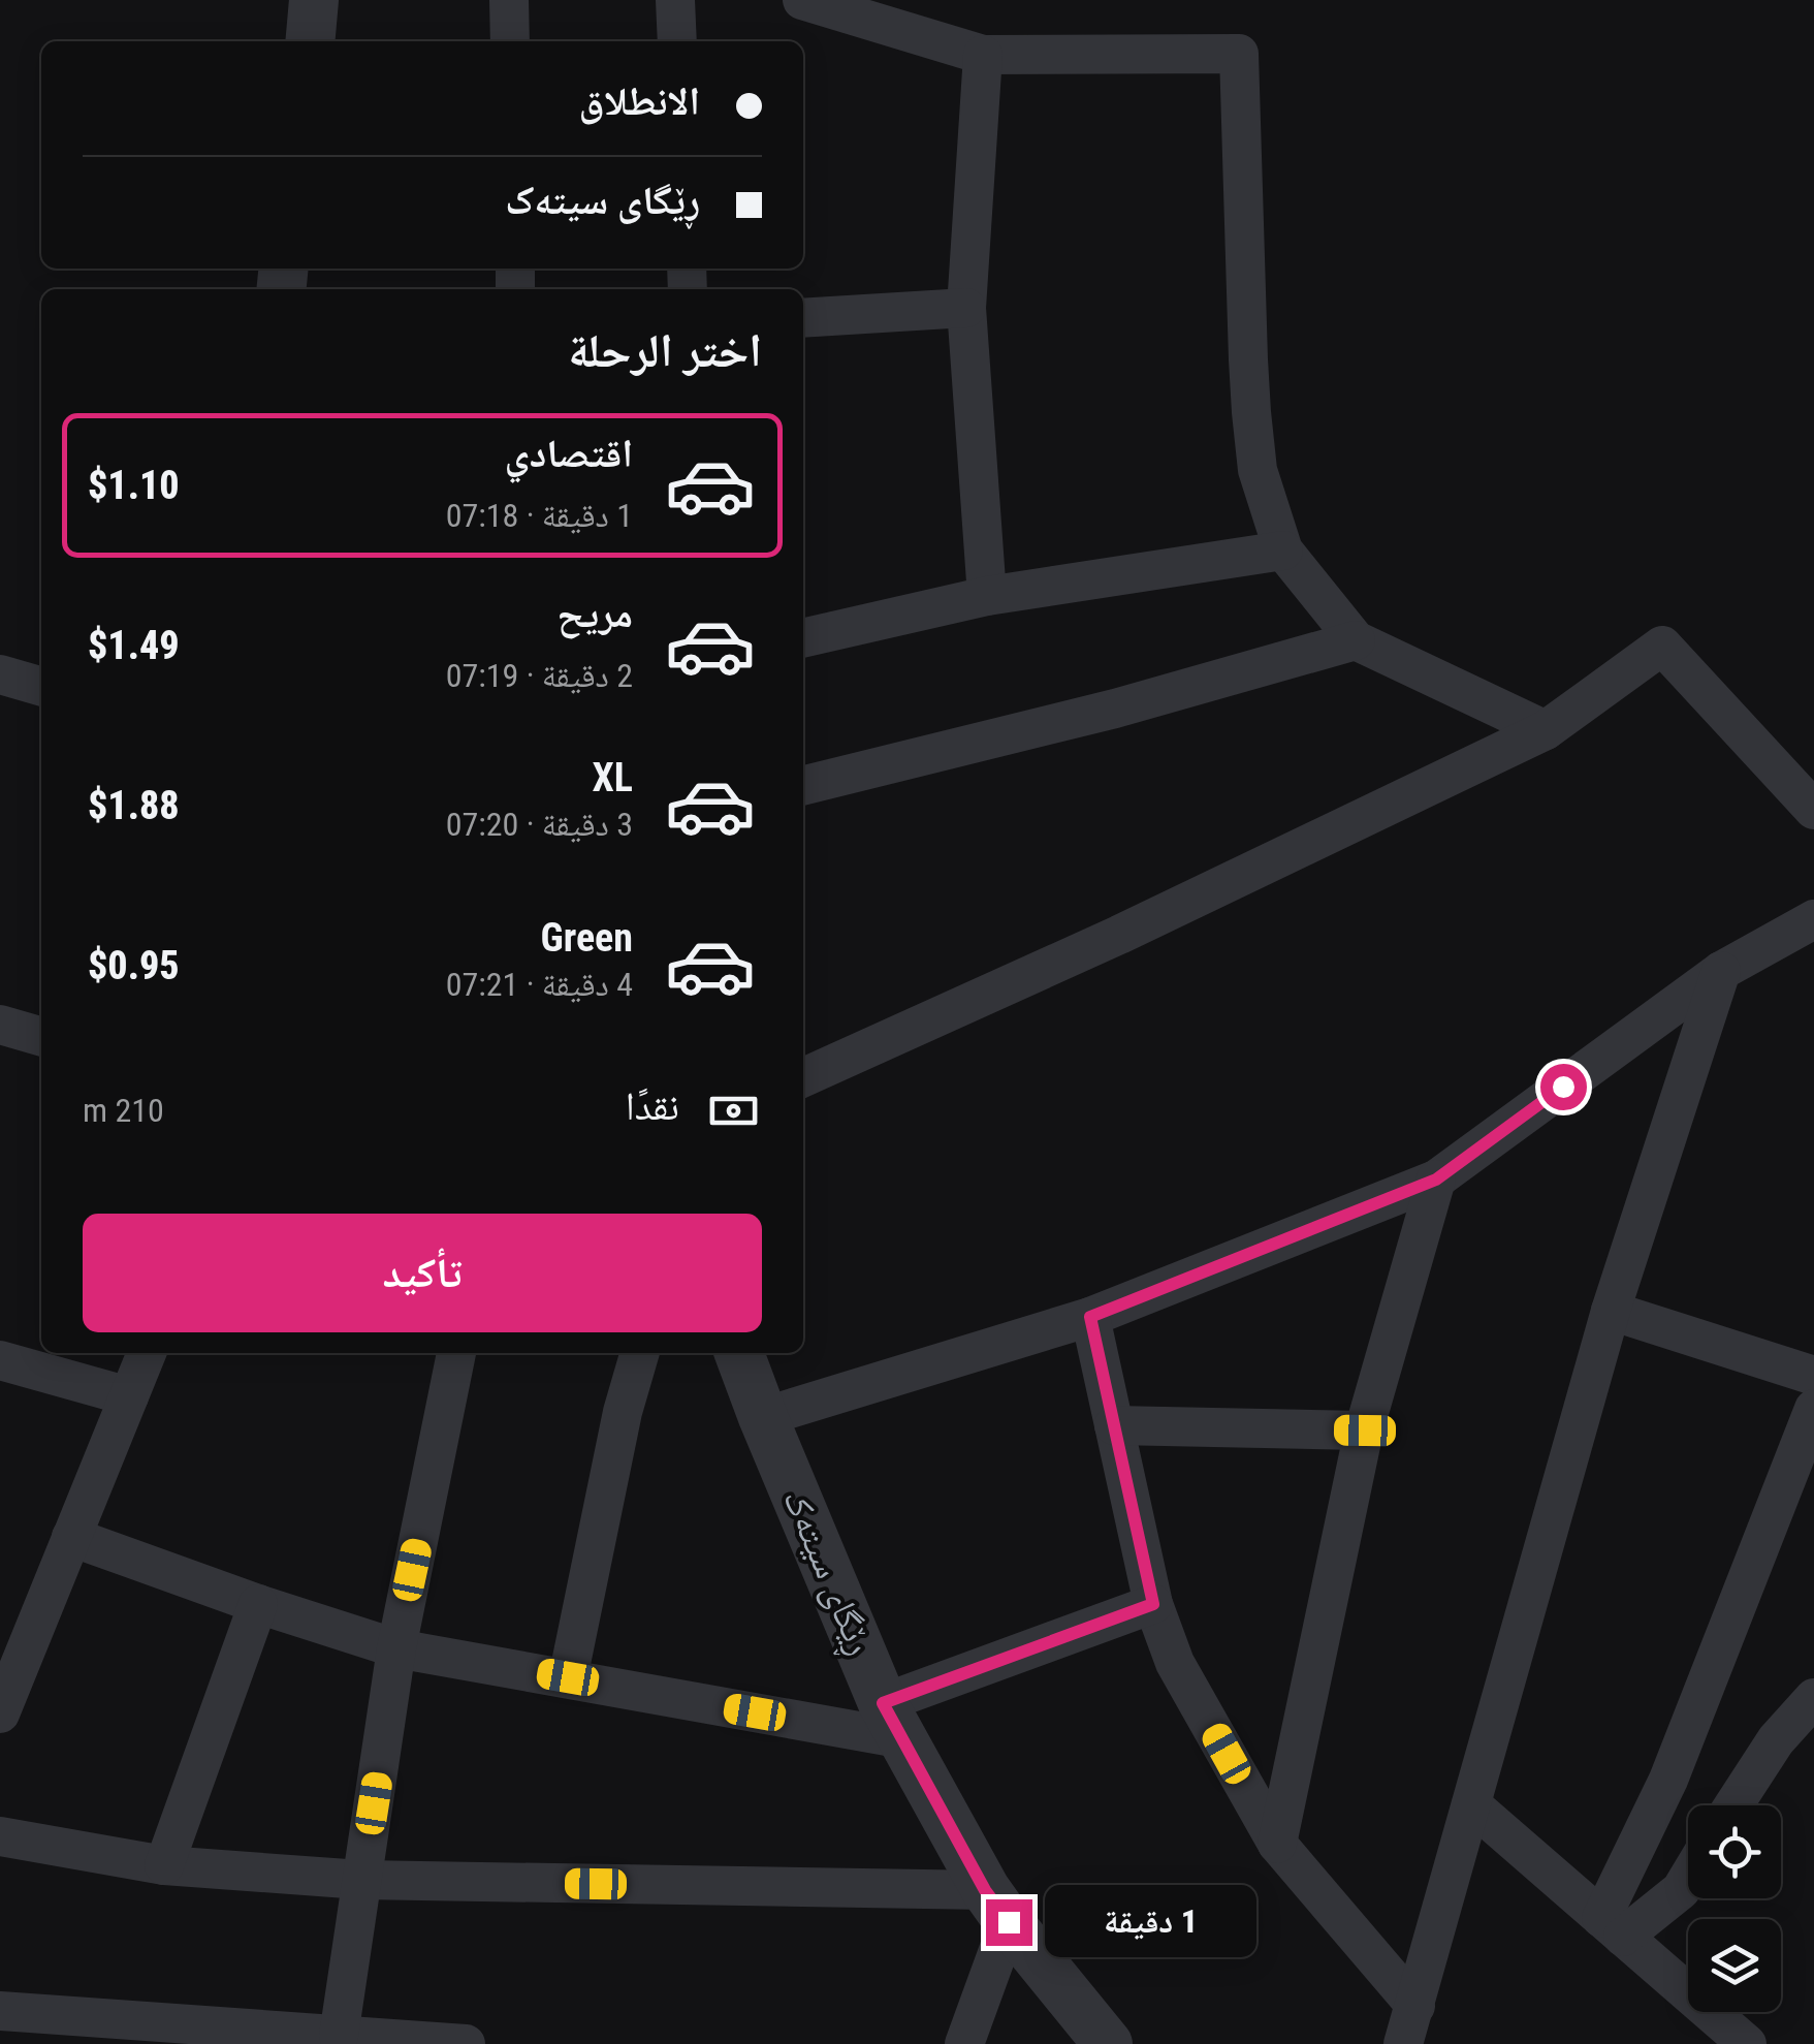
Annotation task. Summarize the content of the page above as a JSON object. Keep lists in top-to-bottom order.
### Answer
{
  "streets": {
    "street": ["ڕێگای سیتەک"]
  },
  "page": {
    "banner": ["الانطلاق", "ڕێگای سیتەک"],
    "heading": "اختر الرحلة",
    "list": [
      {
        "name": "اقتصادي",
        "note": "1 دقيقة · 07:18",
        "value": "$1.10"
      },
      {
        "name": "مريح",
        "note": "2 دقيقة · 07:19",
        "value": "$1.49"
      },
      {
        "name": "XL",
        "note": "3 دقيقة · 07:20",
        "value": "$1.88"
      },
      {
        "name": "Green",
        "note": "4 دقيقة · 07:21",
        "value": "$0.95"
      }
    ],
    "pay": ["نقدًا", "210 m"],
    "buttons": "تأكيد",
    "bubble": "1 دقيقة"
  }
}
